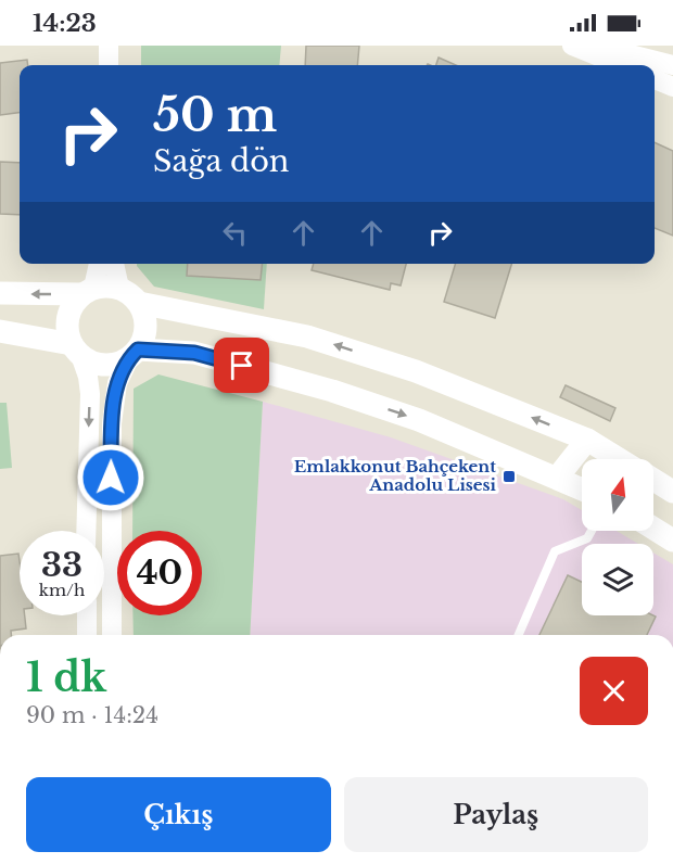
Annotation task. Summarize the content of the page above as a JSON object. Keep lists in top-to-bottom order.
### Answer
{
  "places": {
    "transit": ["Emlakkonut Bahçekent Anadolu Lisesi"]
  },
  "north": "top",
  "page": {
    "status": "14:23",
    "turn": ["50 m", "Sağa dön"],
    "speed": "33 km/h",
    "limit": "40",
    "heading": ["1 dk", "90 m · 14:24"],
    "buttons": ["Çıkış", "Paylaş"]
  }
}
